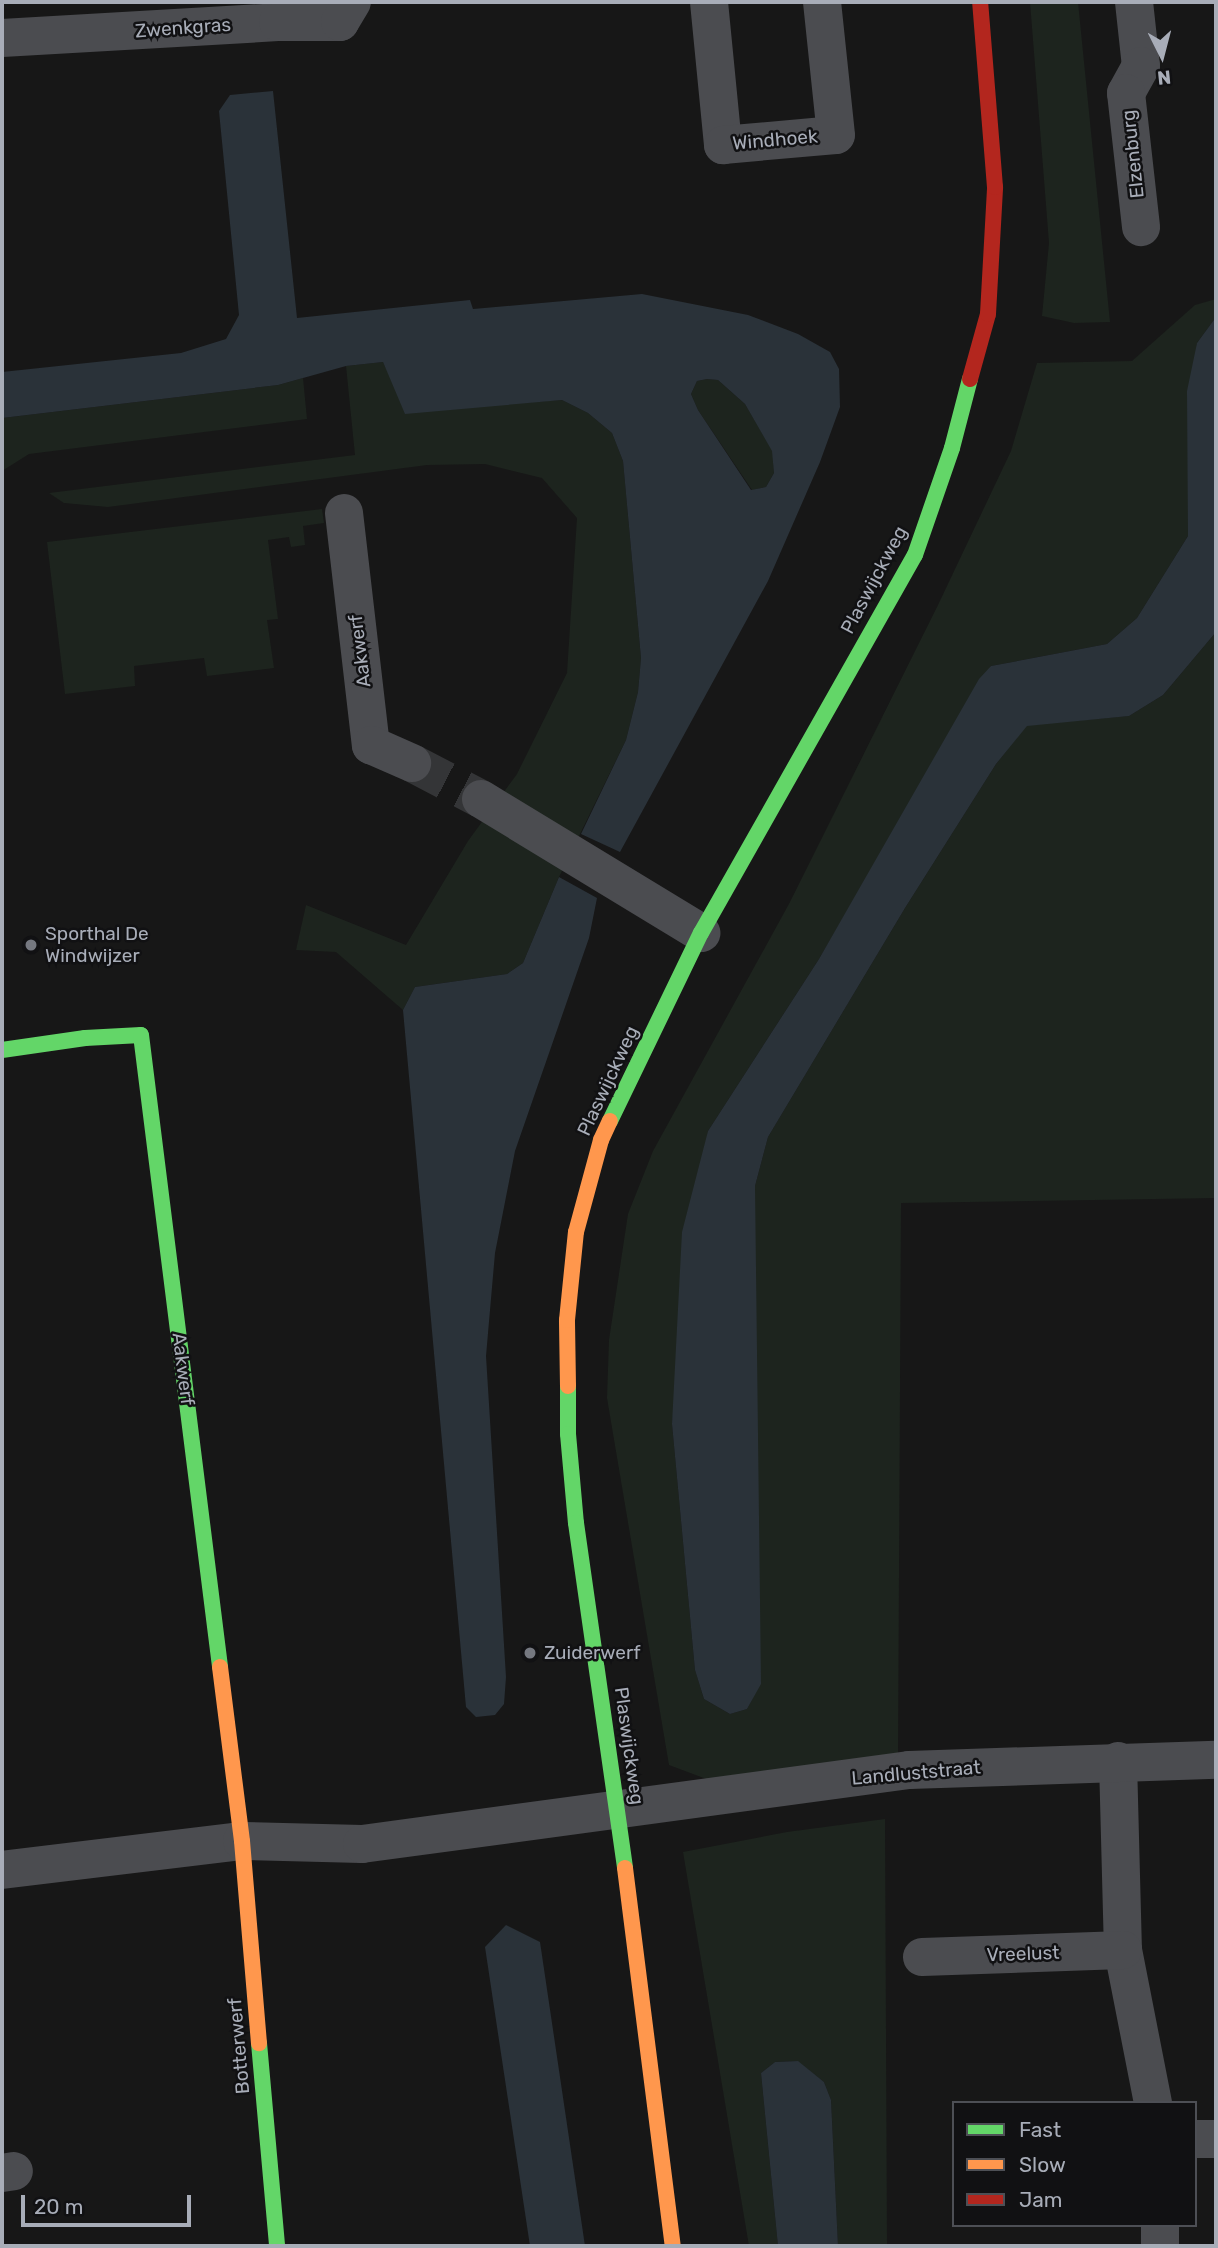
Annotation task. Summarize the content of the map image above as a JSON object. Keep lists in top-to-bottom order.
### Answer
{
  "streets": {
    "street": [
      "Zwenkgras",
      "Windhoek",
      "Elzenburg",
      "Plaswijckweg",
      "Aakwerf",
      "Landluststraat",
      "Vreelust",
      "Botterwerf"
    ]
  },
  "crossings": [
    ["Plaswijckweg", "Landluststraat"],
    ["Aakwerf", "Botterwerf"]
  ],
  "places": ["Sporthal De Windwijzer", "Zuiderwerf"],
  "legend": ["Fast", "Slow", "Jam"],
  "scale_bar": "20 m",
  "north": "bottom"
}
